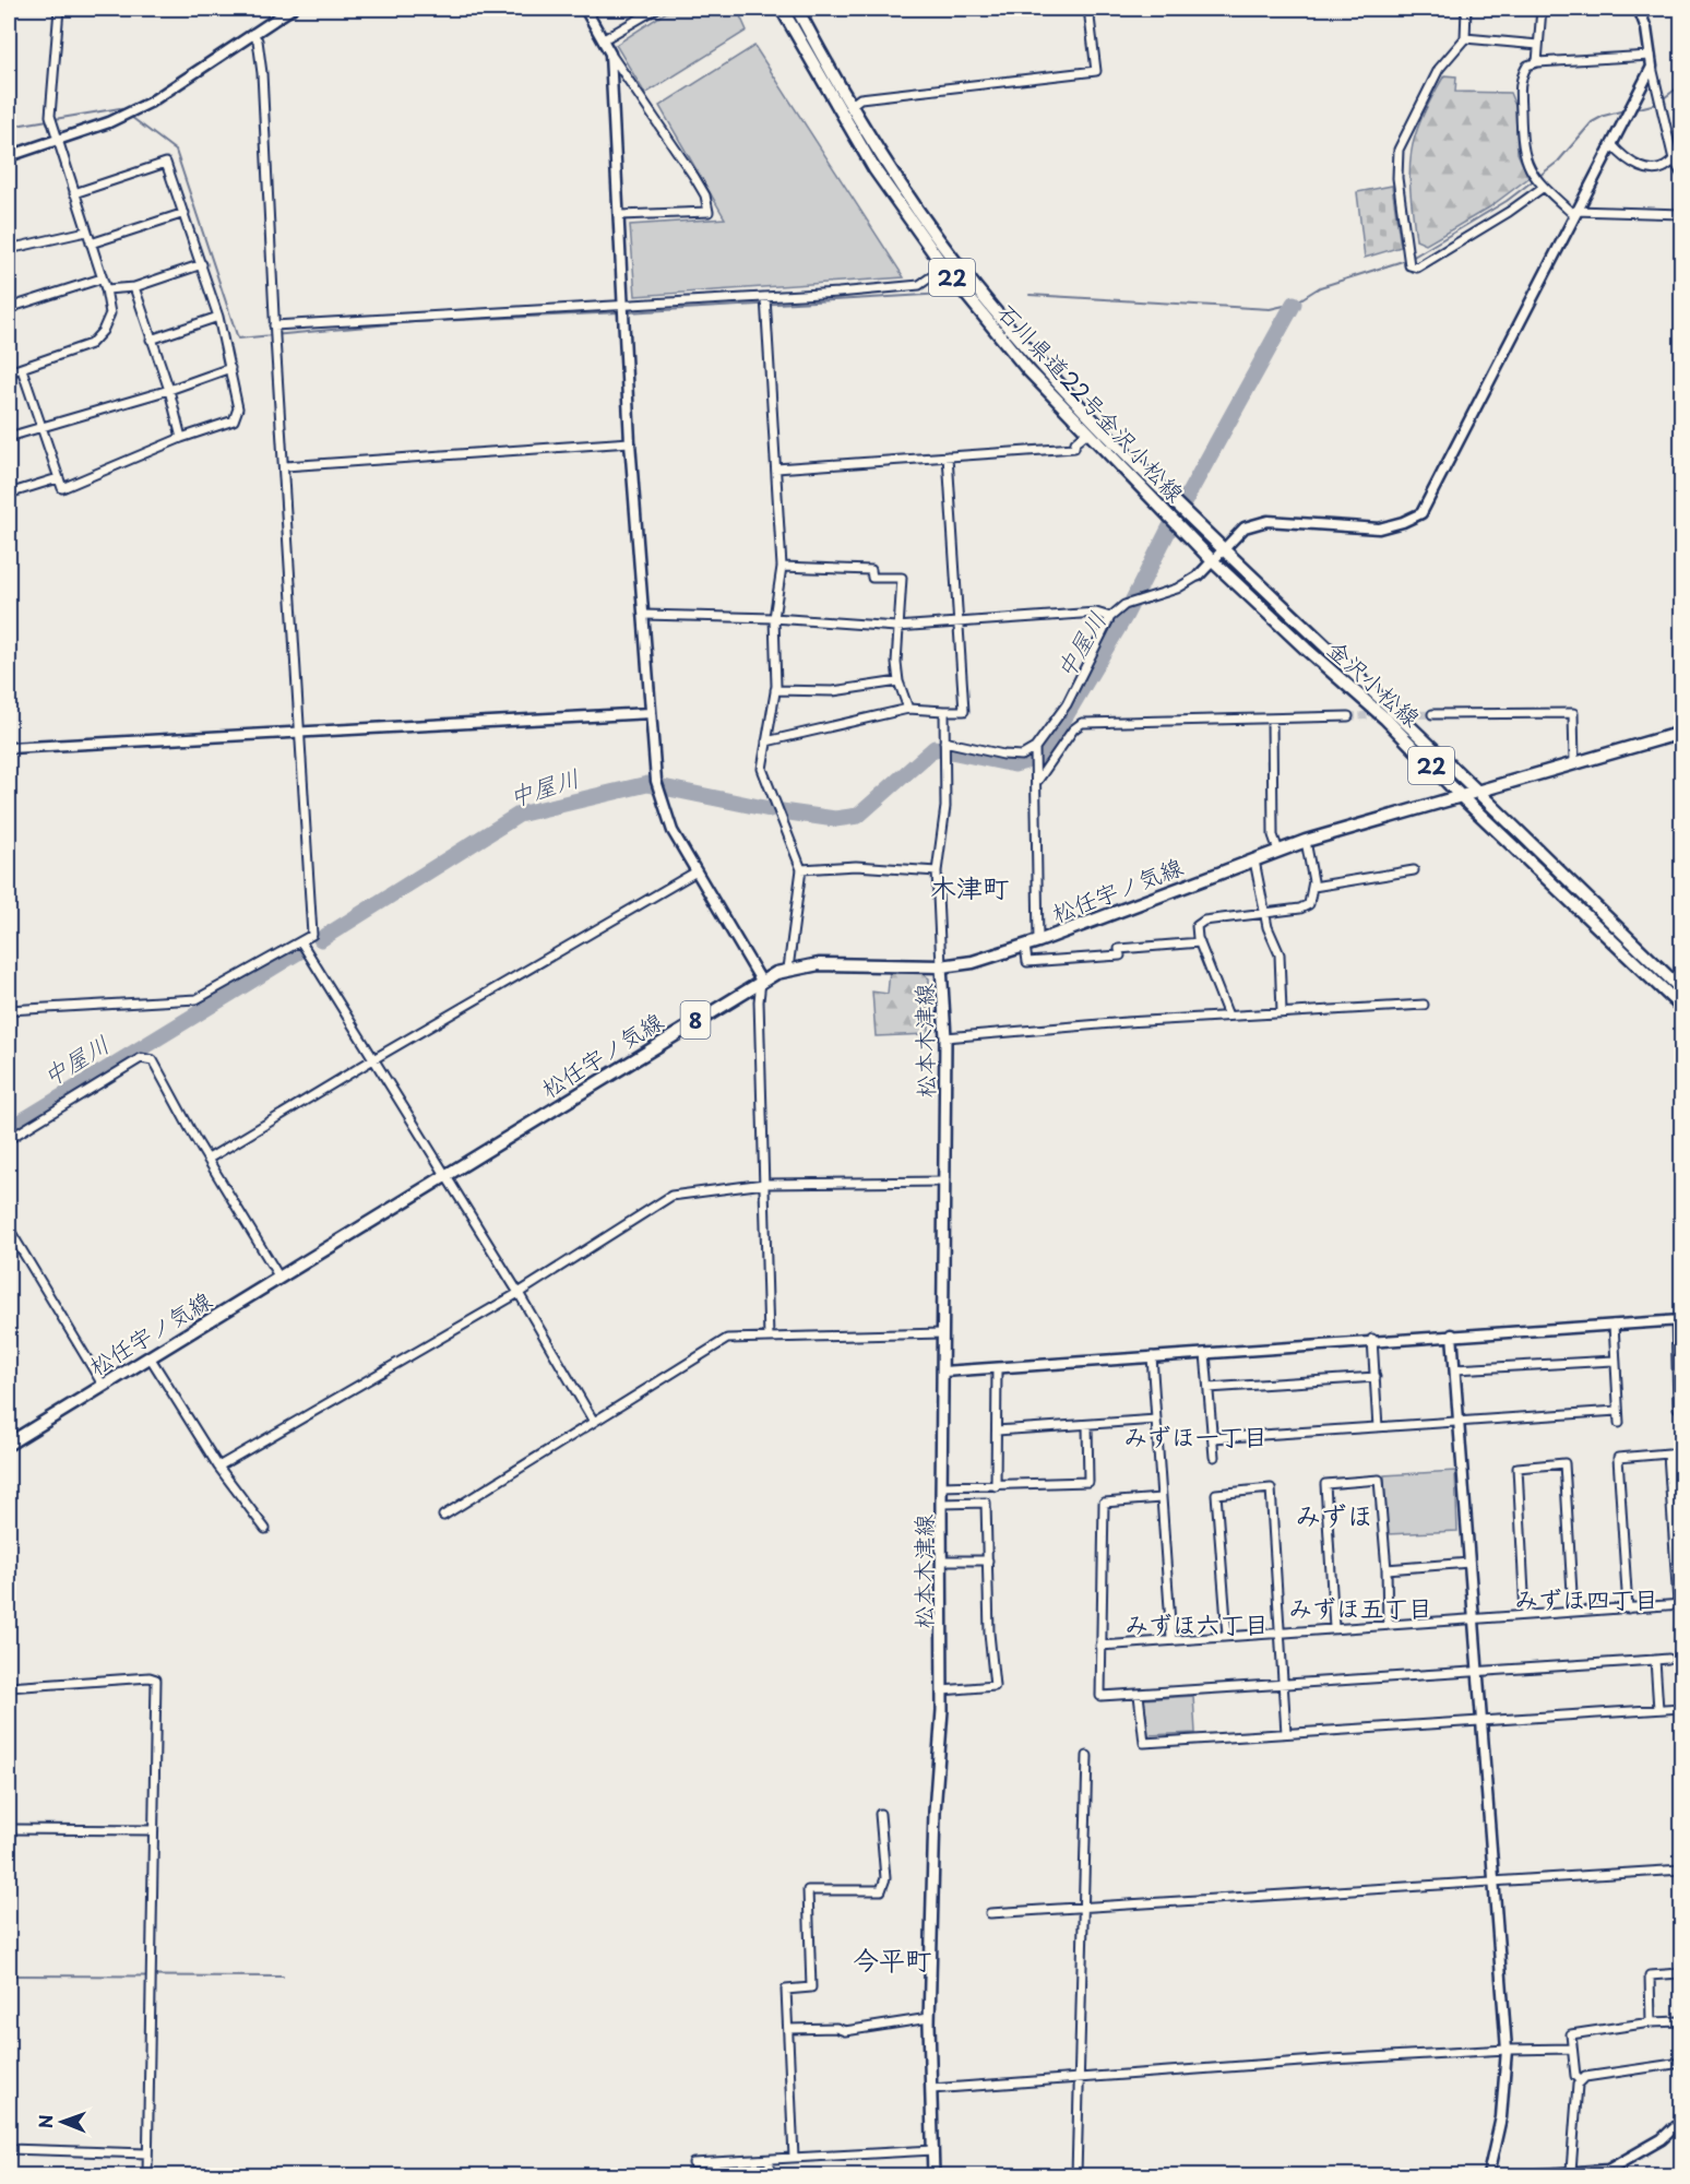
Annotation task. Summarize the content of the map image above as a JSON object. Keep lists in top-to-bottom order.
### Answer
{
  "streets": {
    "main road": [
      "22",
      "石川県道22号金沢小松線",
      "金沢小松線",
      "松任宇ノ気線",
      "8",
      "松本木津線"
    ]
  },
  "crossings": [
    ["22", "金沢小松線"],
    ["22", "松任宇ノ気線"],
    ["石川県道22号金沢小松線", "金沢小松線"],
    ["金沢小松線", "松任宇ノ気線"],
    ["松任宇ノ気線", "松本木津線"]
  ],
  "districts": [
    "木津町",
    "みずほ一丁目",
    "みずほ",
    "みずほ四丁目",
    "みずほ五丁目",
    "みずほ六丁目",
    "今平町"
  ],
  "water": ["中屋川"],
  "north": "left"
}
